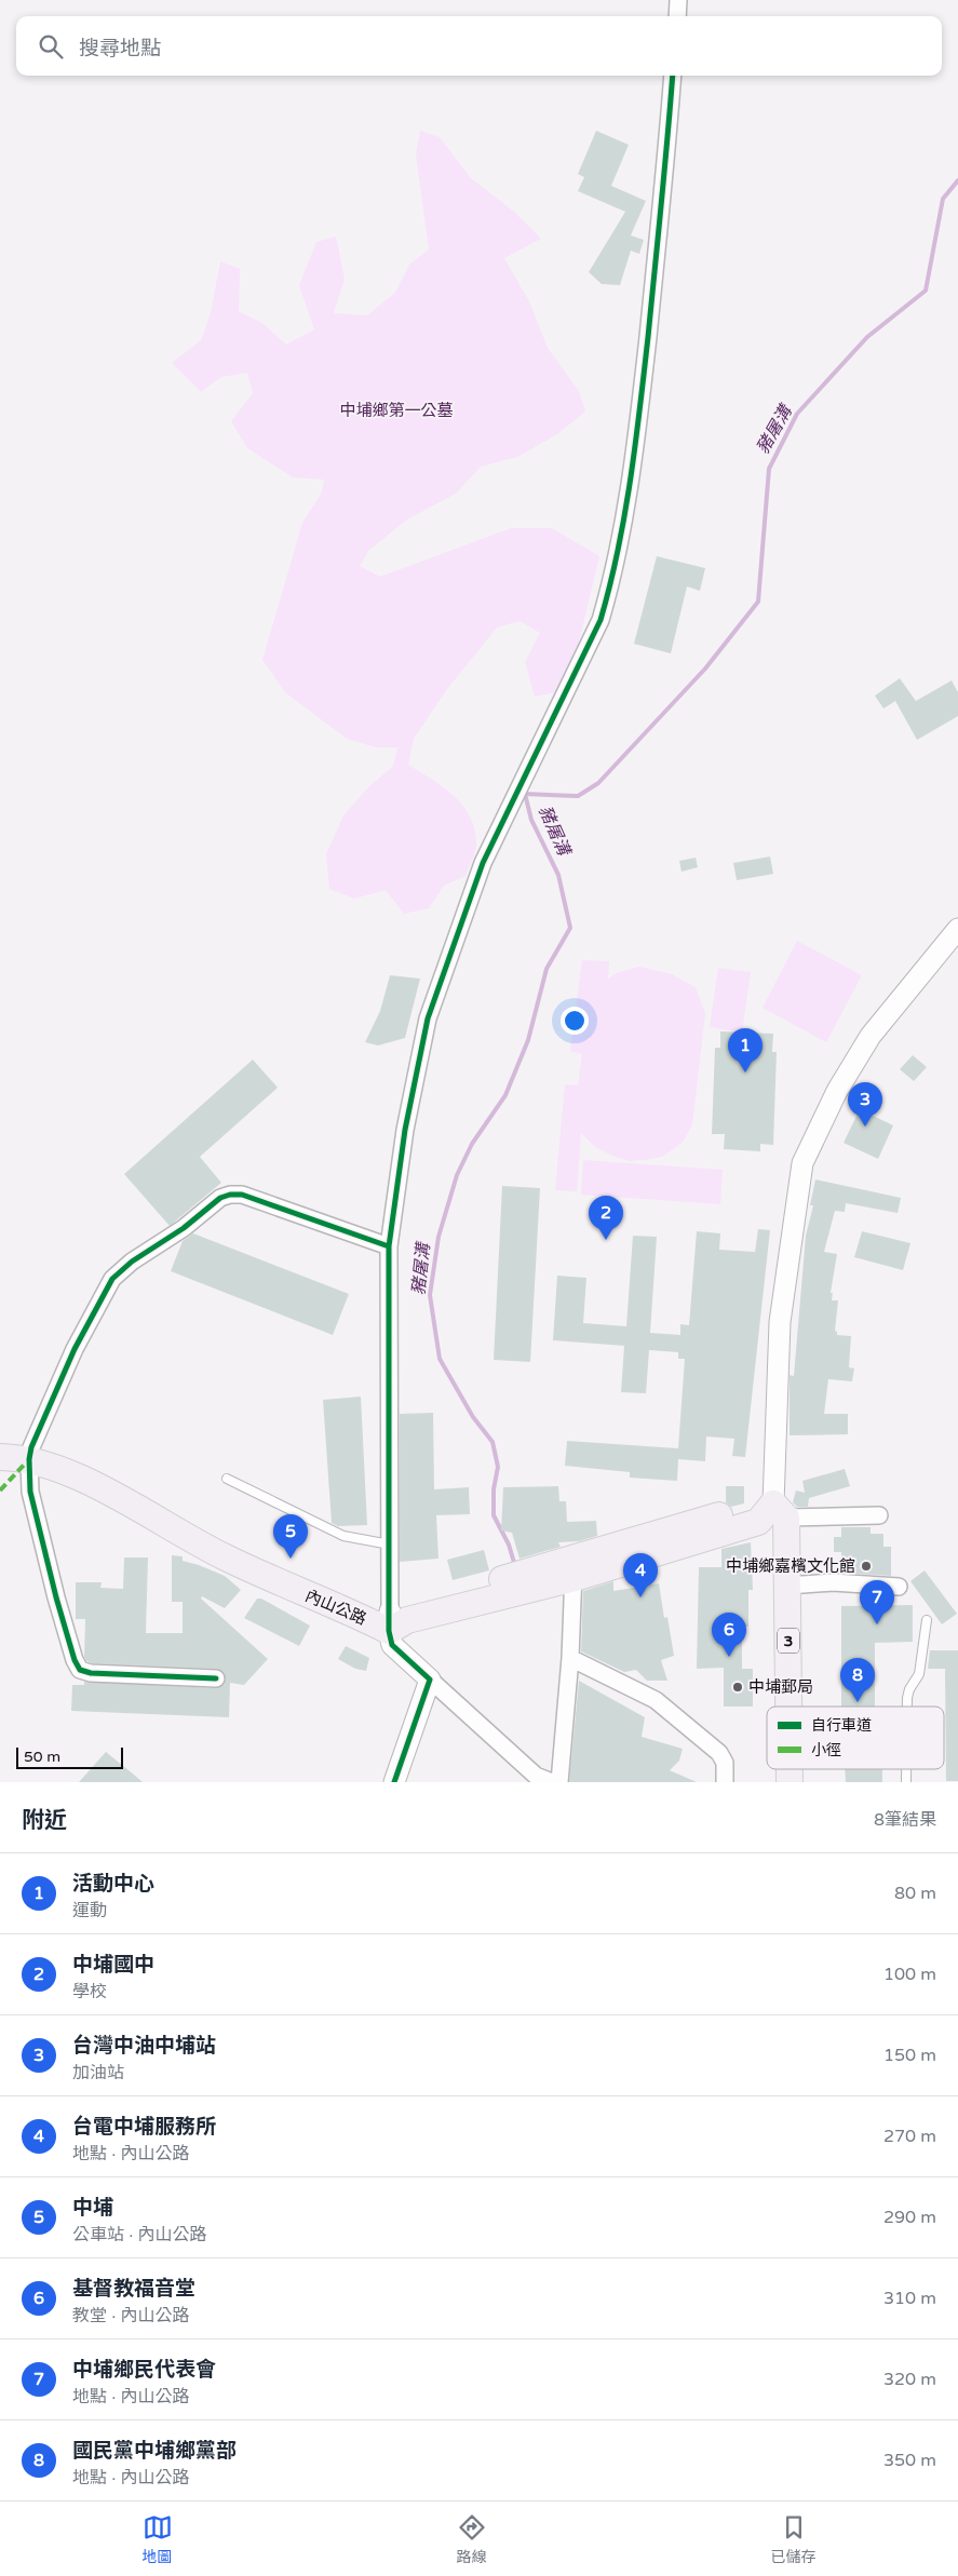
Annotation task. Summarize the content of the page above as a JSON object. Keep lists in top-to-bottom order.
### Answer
{
  "streets": {
    "main road": ["內山公路", "3"]
  },
  "water": ["豬屠溝"],
  "parks": ["中埔鄉第一公墓"],
  "places": ["中埔鄉嘉檳文化館", "中埔郵局"],
  "legend": ["自行車道", "小徑"],
  "scale_bar": "50 m",
  "page": {
    "search": "搜尋地點",
    "pins": [
      "1",
      "3",
      "2",
      "5",
      "4",
      "7",
      "6",
      "8"
    ],
    "scale": "50 m",
    "heading": ["附近", "8筆結果"],
    "list": [
      {
        "mark": "1",
        "name": "活動中心",
        "note": "運動",
        "value": "80 m"
      },
      {
        "mark": "2",
        "name": "中埔國中",
        "note": "學校",
        "value": "100 m"
      },
      {
        "mark": "3",
        "name": "台灣中油中埔站",
        "note": "加油站",
        "value": "150 m"
      },
      {
        "mark": "4",
        "name": "台電中埔服務所",
        "note": "地點 · 內山公路",
        "value": "270 m"
      },
      {
        "mark": "5",
        "name": "中埔",
        "note": "公車站 · 內山公路",
        "value": "290 m"
      },
      {
        "mark": "6",
        "name": "基督教福音堂",
        "note": "教堂 · 內山公路",
        "value": "310 m"
      },
      {
        "mark": "7",
        "name": "中埔鄉民代表會",
        "note": "地點 · 內山公路",
        "value": "320 m"
      },
      {
        "mark": "8",
        "name": "國民黨中埔鄉黨部",
        "note": "地點 · 內山公路",
        "value": "350 m"
      }
    ],
    "nav": ["地圖", "路線", "已儲存"]
  }
}
